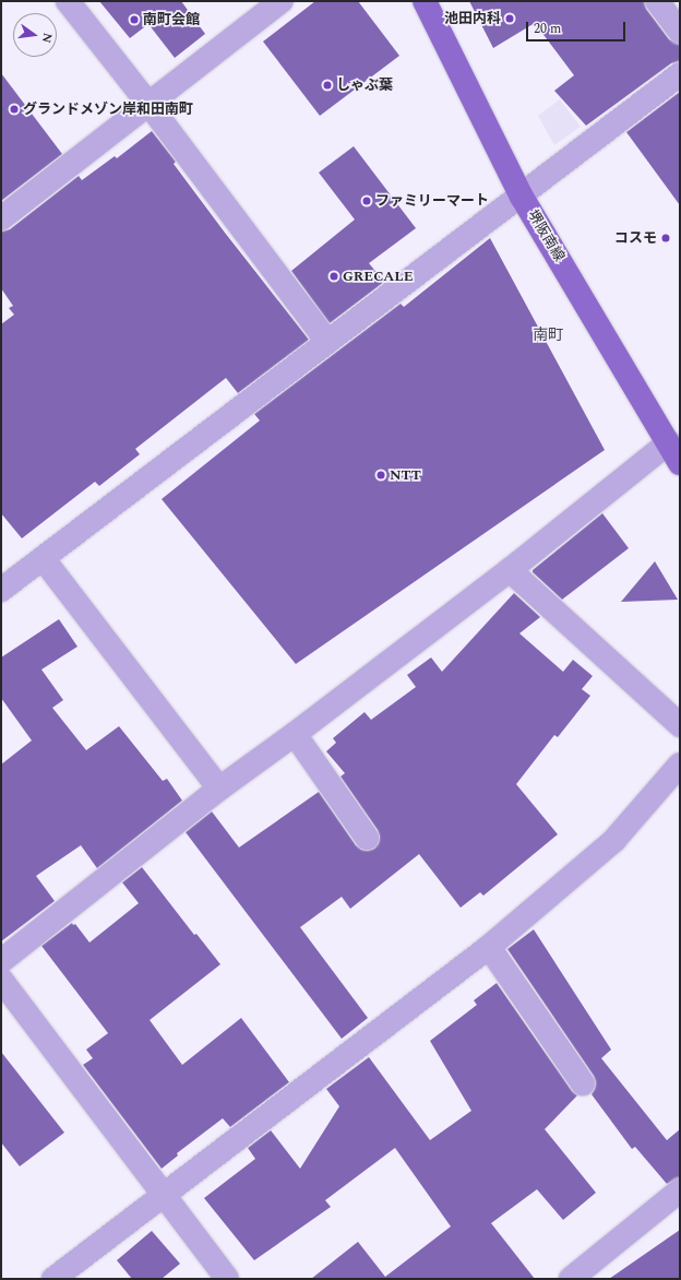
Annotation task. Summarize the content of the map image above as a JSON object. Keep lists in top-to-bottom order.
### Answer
{
  "streets": {
    "main road": ["堺阪南線"]
  },
  "districts": ["南町"],
  "places": [
    "池田内科",
    "南町会館",
    "しゃぶ葉",
    "グランドメゾン岸和田南町",
    "ファミリーマート",
    "コスモ",
    "GRECALE",
    "NTT"
  ],
  "scale_bar": "20 m",
  "north": "right"
}
